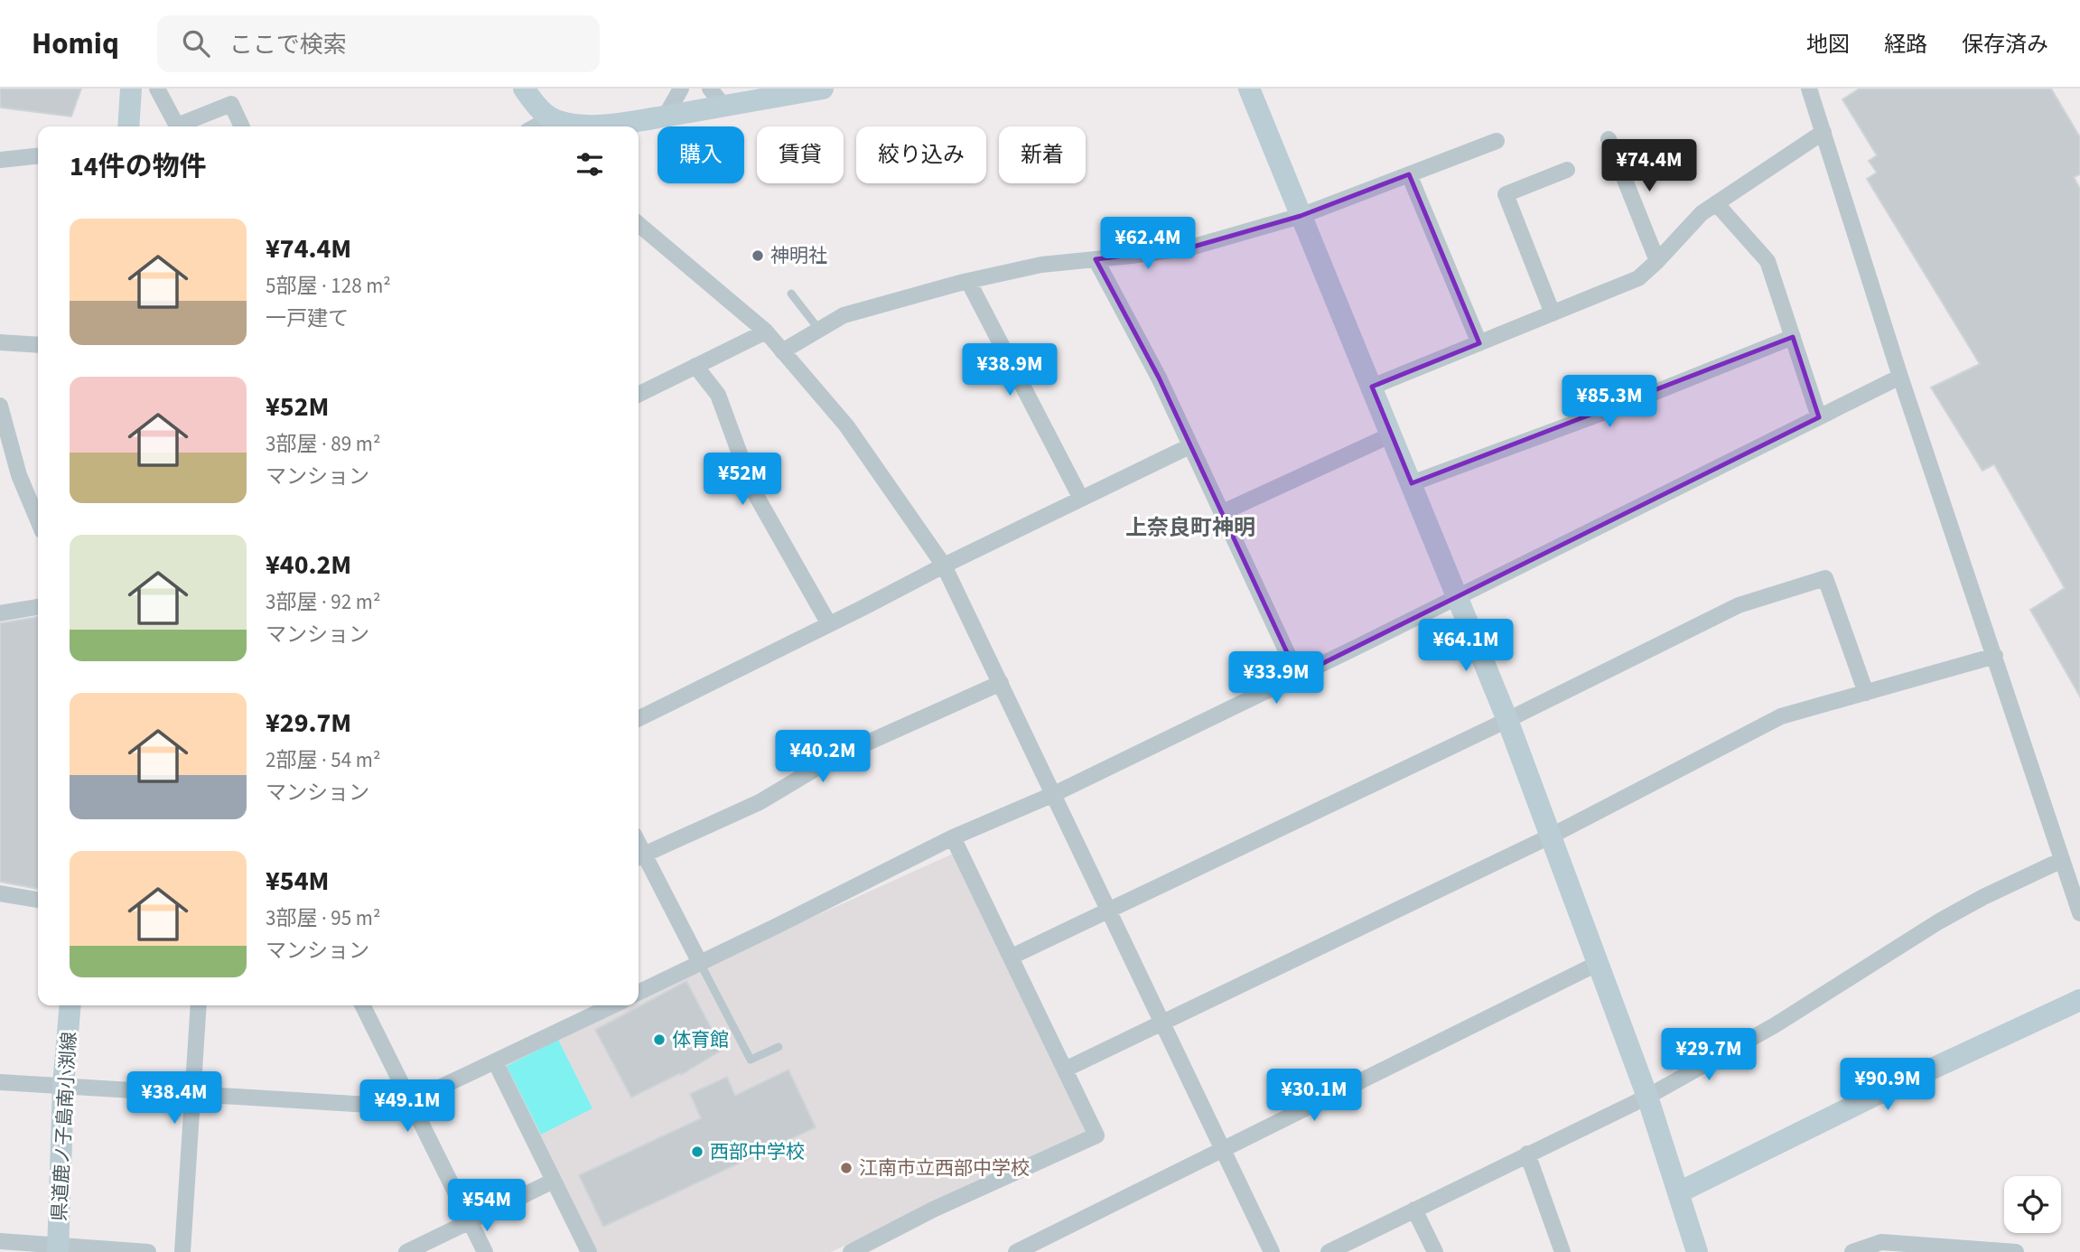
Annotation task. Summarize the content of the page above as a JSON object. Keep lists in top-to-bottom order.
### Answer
{
  "streets": {
    "street": ["県道鹿ノ子島南小渕線"]
  },
  "districts": ["上奈良町神明"],
  "places": [
    "神明社",
    "体育館",
    "西部中学校",
    "江南市立西部中学校"
  ],
  "page": {
    "header": "Homiq",
    "search": "ここで検索",
    "nav": ["地図", "経路", "保存済み"],
    "chip": [
      "購入",
      "賃貸",
      "絞り込み",
      "新着"
    ],
    "heading": "14件の物件",
    "price": [
      "¥74.4M",
      "¥62.4M",
      "¥38.9M",
      "¥85.3M",
      "¥52M",
      "¥64.1M",
      "¥33.9M",
      "¥40.2M",
      "¥29.7M",
      "¥90.9M",
      "¥30.1M",
      "¥38.4M",
      "¥49.1M",
      "¥54M"
    ],
    "list": [
      {
        "name": "¥74.4M",
        "note": "5部屋 · 128 m² · 一戸建て"
      },
      {
        "name": "¥52M",
        "note": "3部屋 · 89 m² · マンション"
      },
      {
        "name": "¥40.2M",
        "note": "3部屋 · 92 m² · マンション"
      },
      {
        "name": "¥29.7M",
        "note": "2部屋 · 54 m² · マンション"
      },
      {
        "name": "¥54M",
        "note": "3部屋 · 95 m² · マンション"
      }
    ]
  }
}
